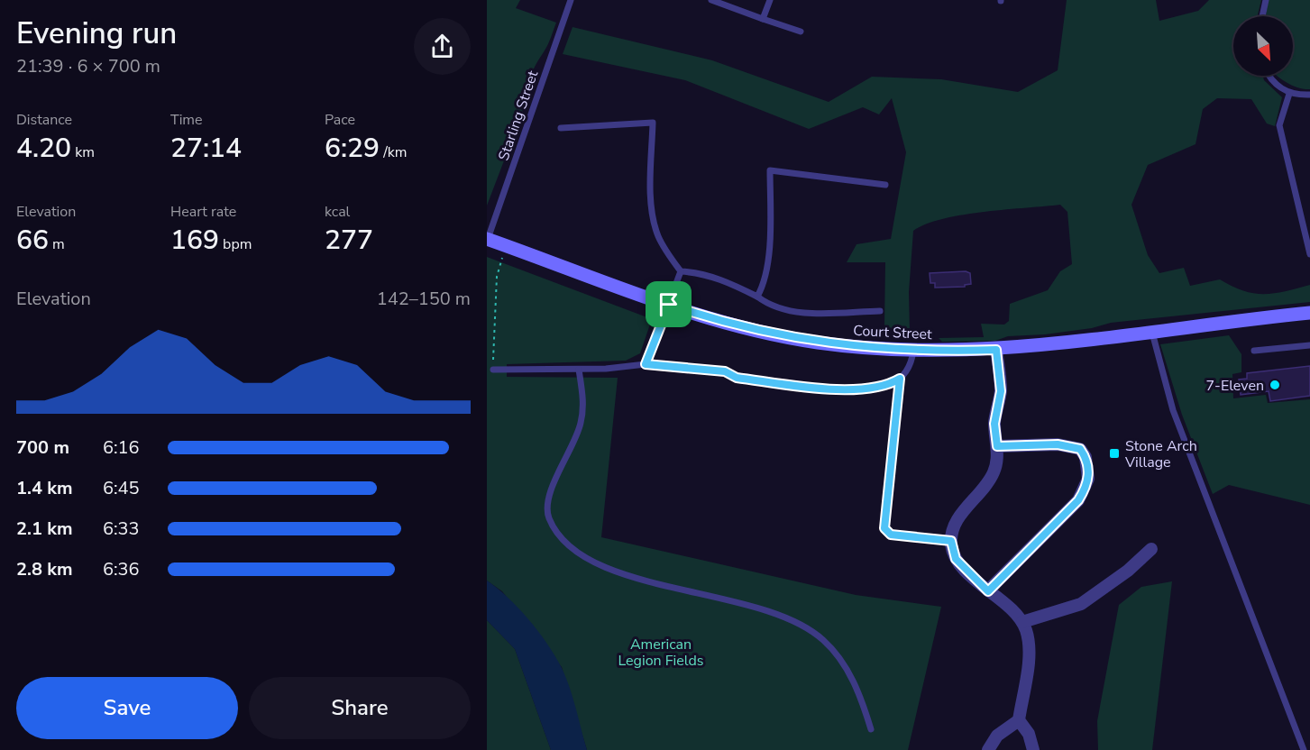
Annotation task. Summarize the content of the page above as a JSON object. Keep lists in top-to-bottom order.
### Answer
{
  "streets": {
    "main road": ["Court Street"],
    "lane": ["Starling Street"]
  },
  "crossings": [
    ["Starling Street", "Court Street"]
  ],
  "parks": ["American Legion Fields"],
  "places": {
    "other": ["7-Eleven"],
    "transit": ["Stone Arch Village"]
  },
  "north": "bottom right",
  "page": {
    "heading": ["Evening run", "21:39 · 6 × 700 m"],
    "stats": [
      ["Distance", "4.20 km"],
      ["Time", "27:14"],
      ["Pace", "6:29 /km"],
      ["Elevation", "66 m"],
      ["Heart rate", "169 bpm"],
      ["kcal", "277"]
    ],
    "chart": ["Elevation", "142–150 m"],
    "list": [
      {
        "name": "700 m",
        "note": "6:16"
      },
      {
        "name": "1.4 km",
        "note": "6:45"
      },
      {
        "name": "2.1 km",
        "note": "6:33"
      },
      {
        "name": "2.8 km",
        "note": "6:36"
      }
    ],
    "buttons": ["Save", "Share"]
  }
}
